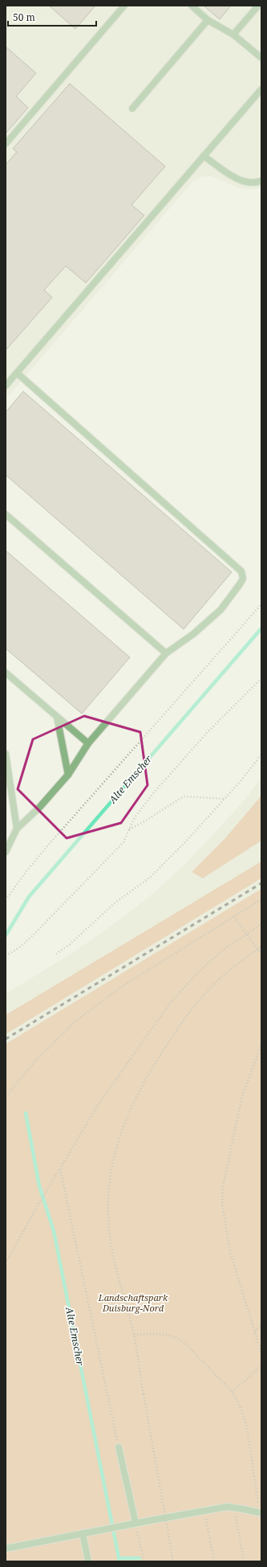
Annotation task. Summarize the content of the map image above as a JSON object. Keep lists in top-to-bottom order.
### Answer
{
  "water": ["Alte Emscher"],
  "parks": ["Landschaftspark Duisburg-Nord"],
  "scale_bar": "50 m"
}
